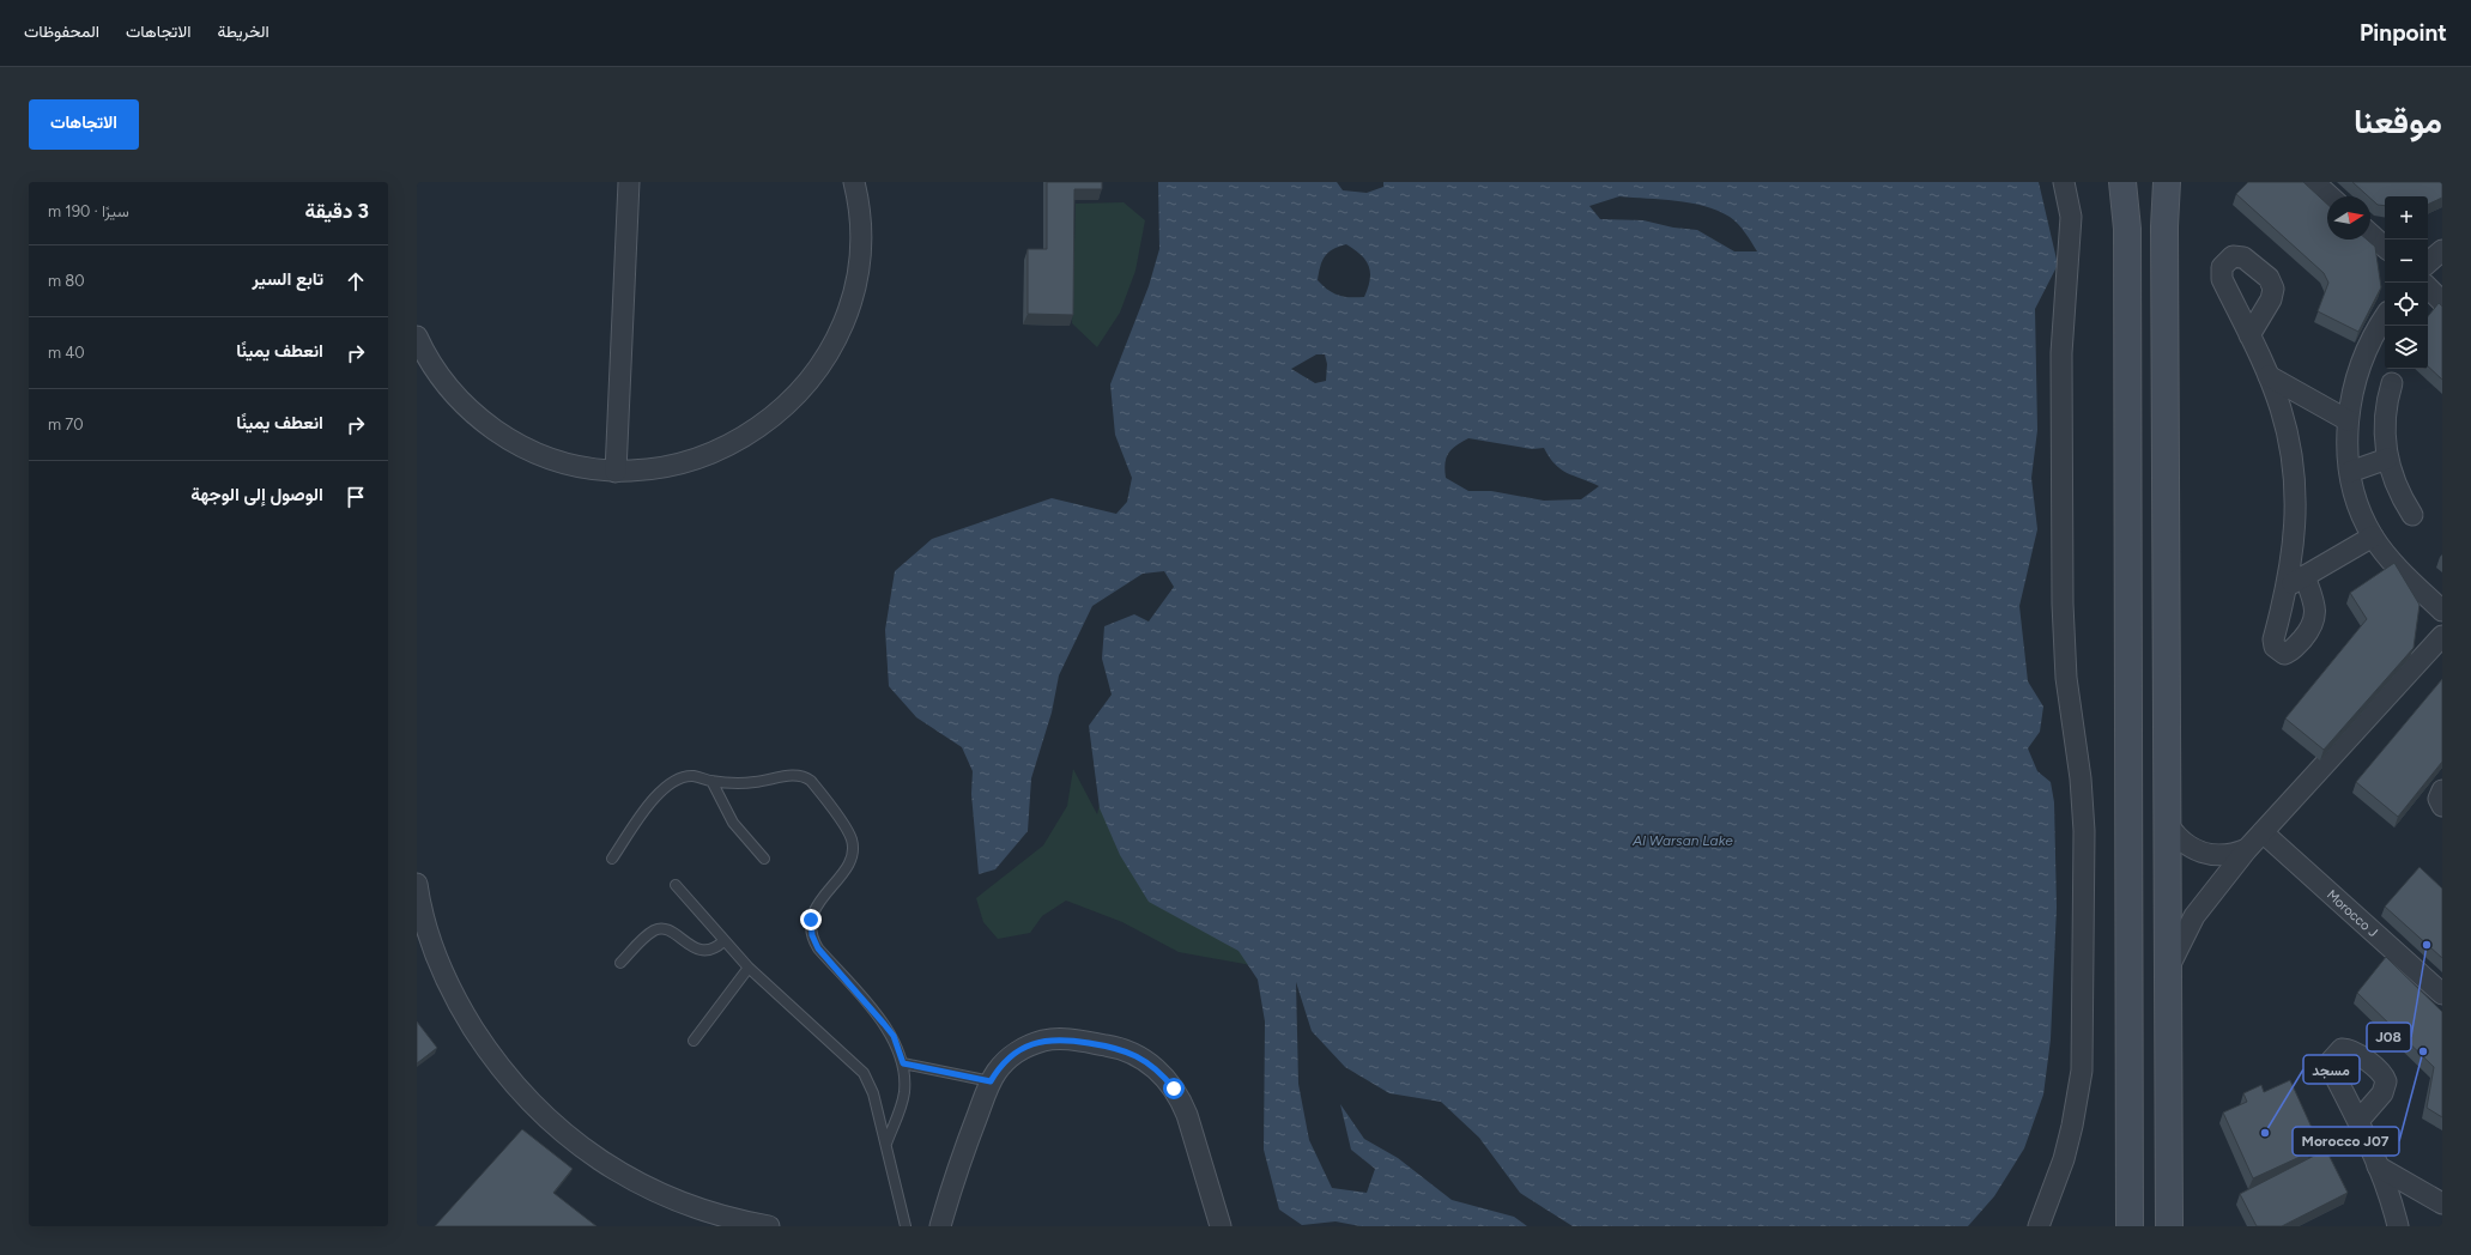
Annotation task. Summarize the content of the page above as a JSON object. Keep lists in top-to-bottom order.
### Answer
{
  "streets": {
    "street": ["Morocco J"]
  },
  "water": ["Al Warsan Lake"],
  "places": ["J08", "Morocco J07", "مسجد"],
  "north": "right",
  "page": {
    "header": "Pinpoint",
    "nav": ["الخريطة", "الاتجاهات", "المحفوظات"],
    "title": "موقعنا",
    "buttons": "الاتجاهات",
    "heading": ["3 دقيقة", "سيرًا · 190 m"],
    "map_buttons": ["+", "−"],
    "list": [
      ["تابع السير", "80 m"],
      ["انعطف يمينًا", "40 m"],
      ["انعطف يمينًا", "70 m"],
      "الوصول إلى الوجهة"
    ]
  }
}
